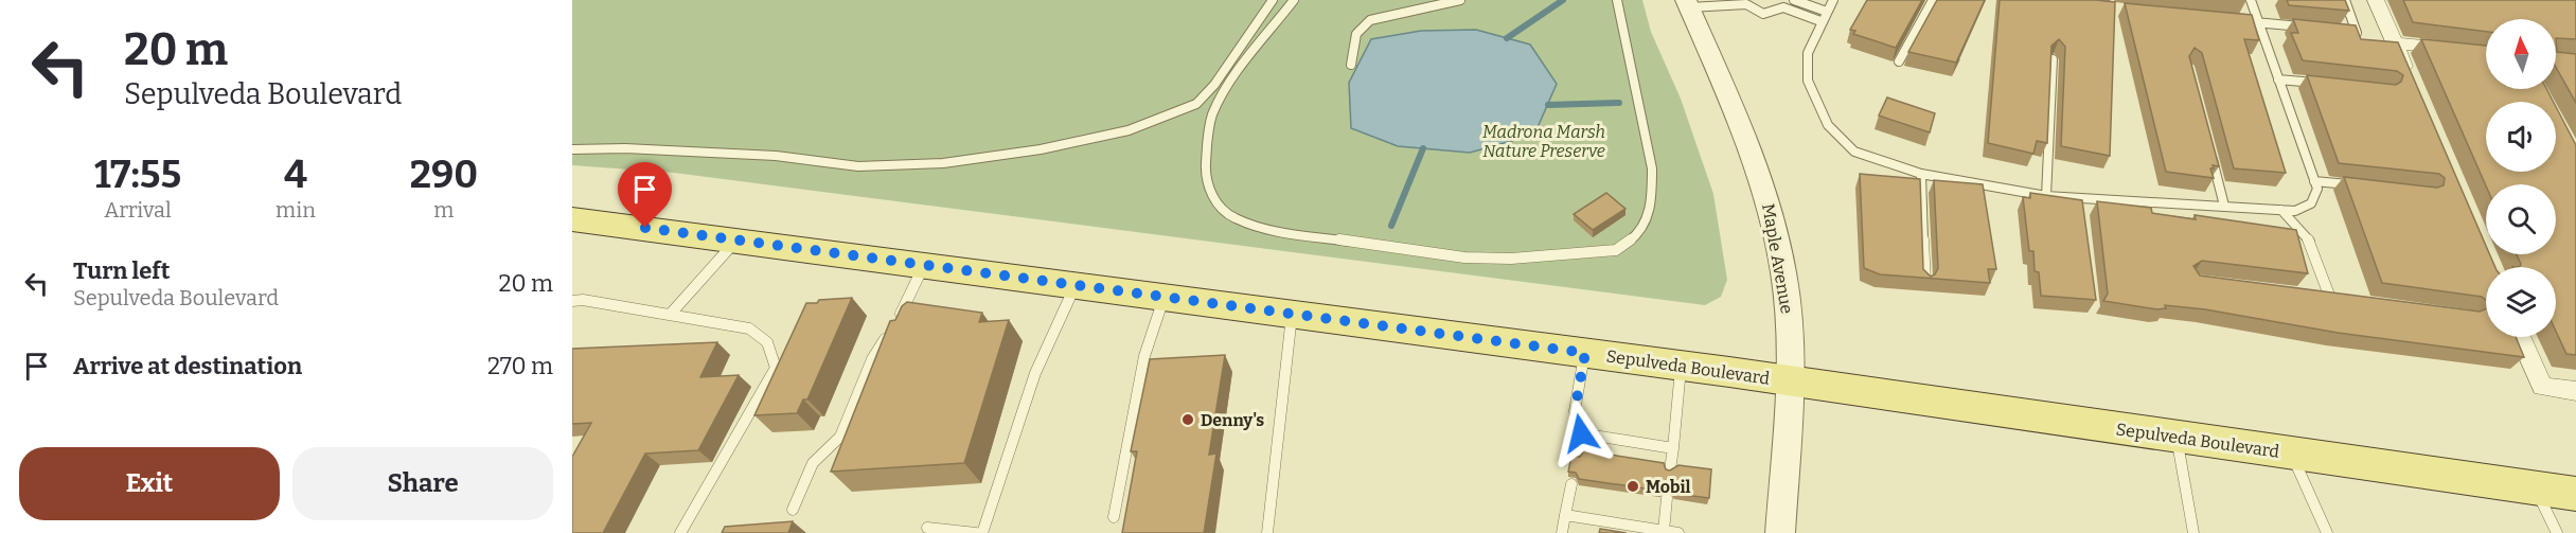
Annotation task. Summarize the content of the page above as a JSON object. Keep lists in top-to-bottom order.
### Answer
{
  "streets": {
    "main road": ["Sepulveda Boulevard"],
    "street": ["Maple Avenue"]
  },
  "crossings": [
    ["Maple Avenue", "Sepulveda Boulevard"]
  ],
  "parks": ["Madrona Marsh Nature Preserve"],
  "places": ["Denny's", "Mobil"],
  "north": "top",
  "page": {
    "turn": ["20 m", "Sepulveda Boulevard"],
    "eta": [
      "17:55",
      "Arrival",
      "4",
      "min",
      "290",
      "m"
    ],
    "list": [
      {
        "name": "Turn left",
        "note": "Sepulveda Boulevard",
        "value": "20 m"
      },
      {
        "name": "Arrive at destination",
        "value": "270 m"
      }
    ],
    "buttons": ["Exit", "Share"]
  }
}
